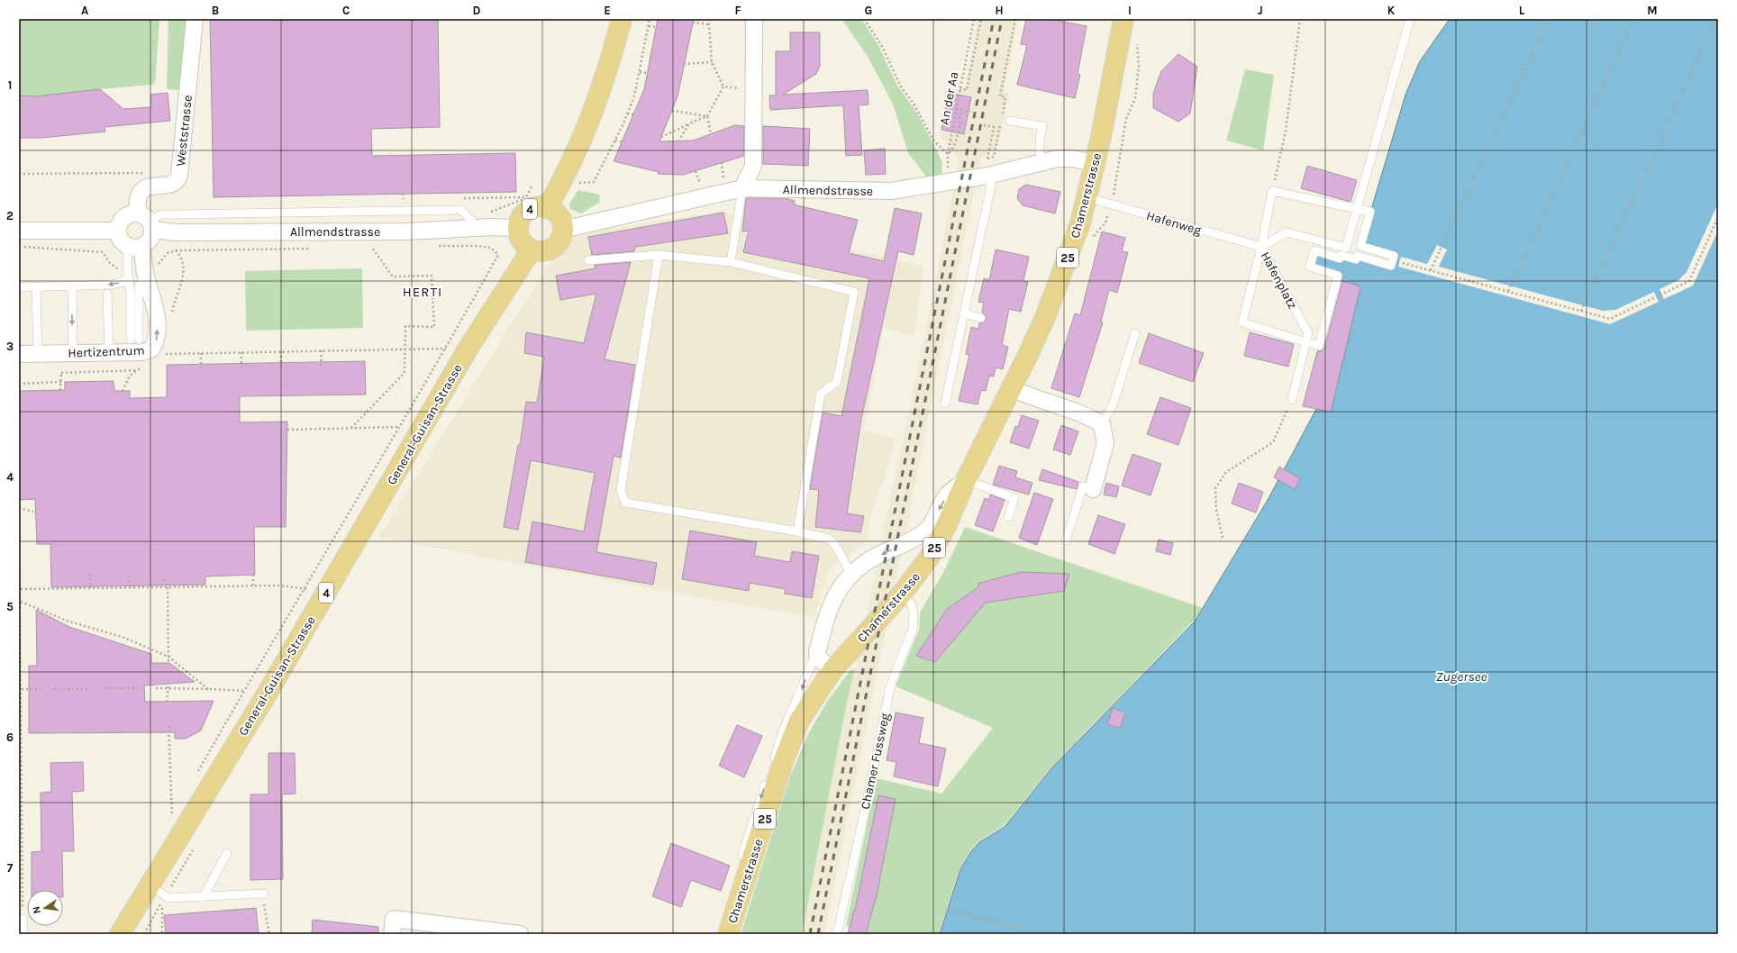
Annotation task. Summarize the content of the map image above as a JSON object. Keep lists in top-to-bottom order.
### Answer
{
  "streets": {
    "main road": [
      "Chamerstrasse",
      "4",
      "25",
      "General-Guisan-Strasse"
    ],
    "street": ["Weststrasse", "Allmendstrasse", "Hertizentrum"],
    "lane": ["Hafenweg", "Hafenplatz", "Chamer Fussweg"],
    "path": ["An der Aa"]
  },
  "crossings": [
    ["An der Aa", "Allmendstrasse"],
    ["Weststrasse", "Allmendstrasse"],
    ["Weststrasse", "Hertizentrum"],
    ["Allmendstrasse", "Chamerstrasse"],
    ["Allmendstrasse", "4"],
    ["Allmendstrasse", "Hertizentrum"],
    ["Allmendstrasse", "General-Guisan-Strasse"],
    ["Chamerstrasse", "Hafenweg"],
    ["Chamerstrasse", "Chamer Fussweg"],
    ["4", "General-Guisan-Strasse"],
    ["Hafenweg", "Hafenplatz"]
  ],
  "districts": ["HERTI"],
  "water": ["Zugersee"],
  "north": "left",
  "grid": {
    "columns": [
      "A",
      "B",
      "C",
      "D",
      "E",
      "F",
      "G",
      "H",
      "I",
      "J",
      "K",
      "L",
      "M"
    ],
    "rows": [
      "1",
      "2",
      "3",
      "4",
      "5",
      "6",
      "7"
    ]
  }
}
